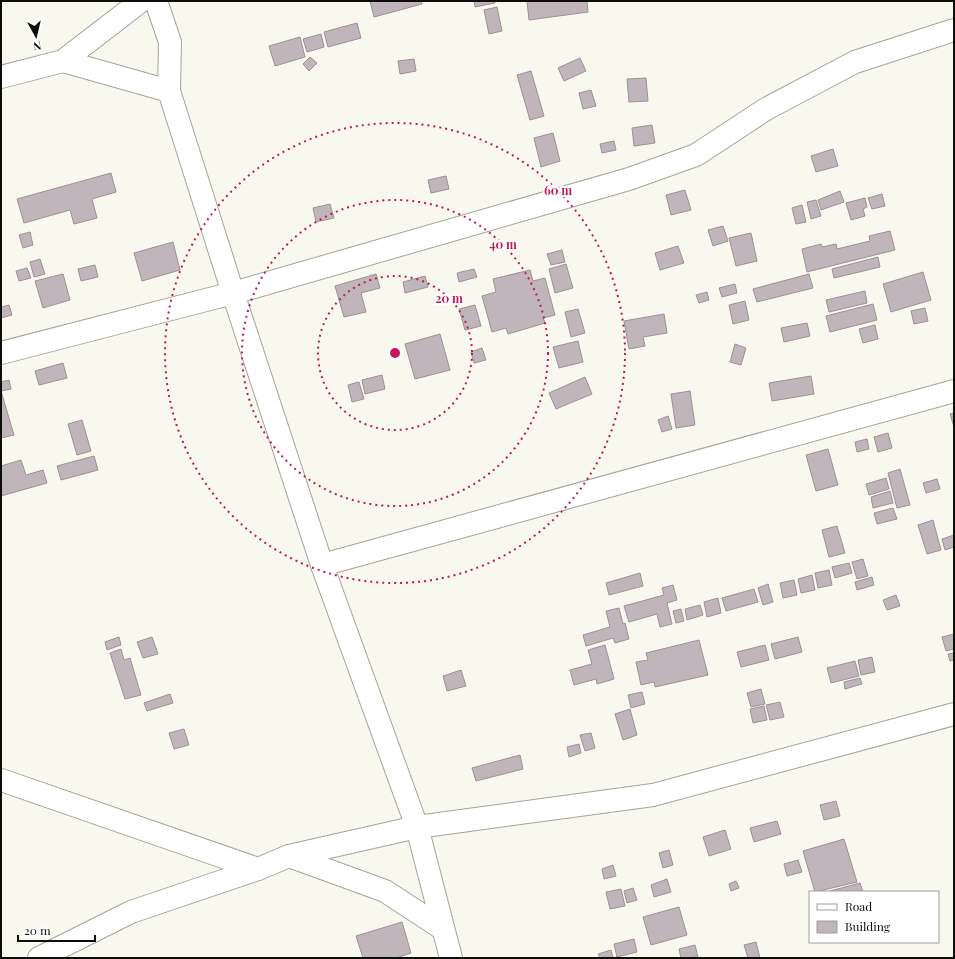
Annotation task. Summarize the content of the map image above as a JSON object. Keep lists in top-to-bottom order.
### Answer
{
  "legend": ["Road", "Building"],
  "scale_bar": "20 m",
  "north": "bottom",
  "rings": ["60 m", "40 m", "20 m"]
}
